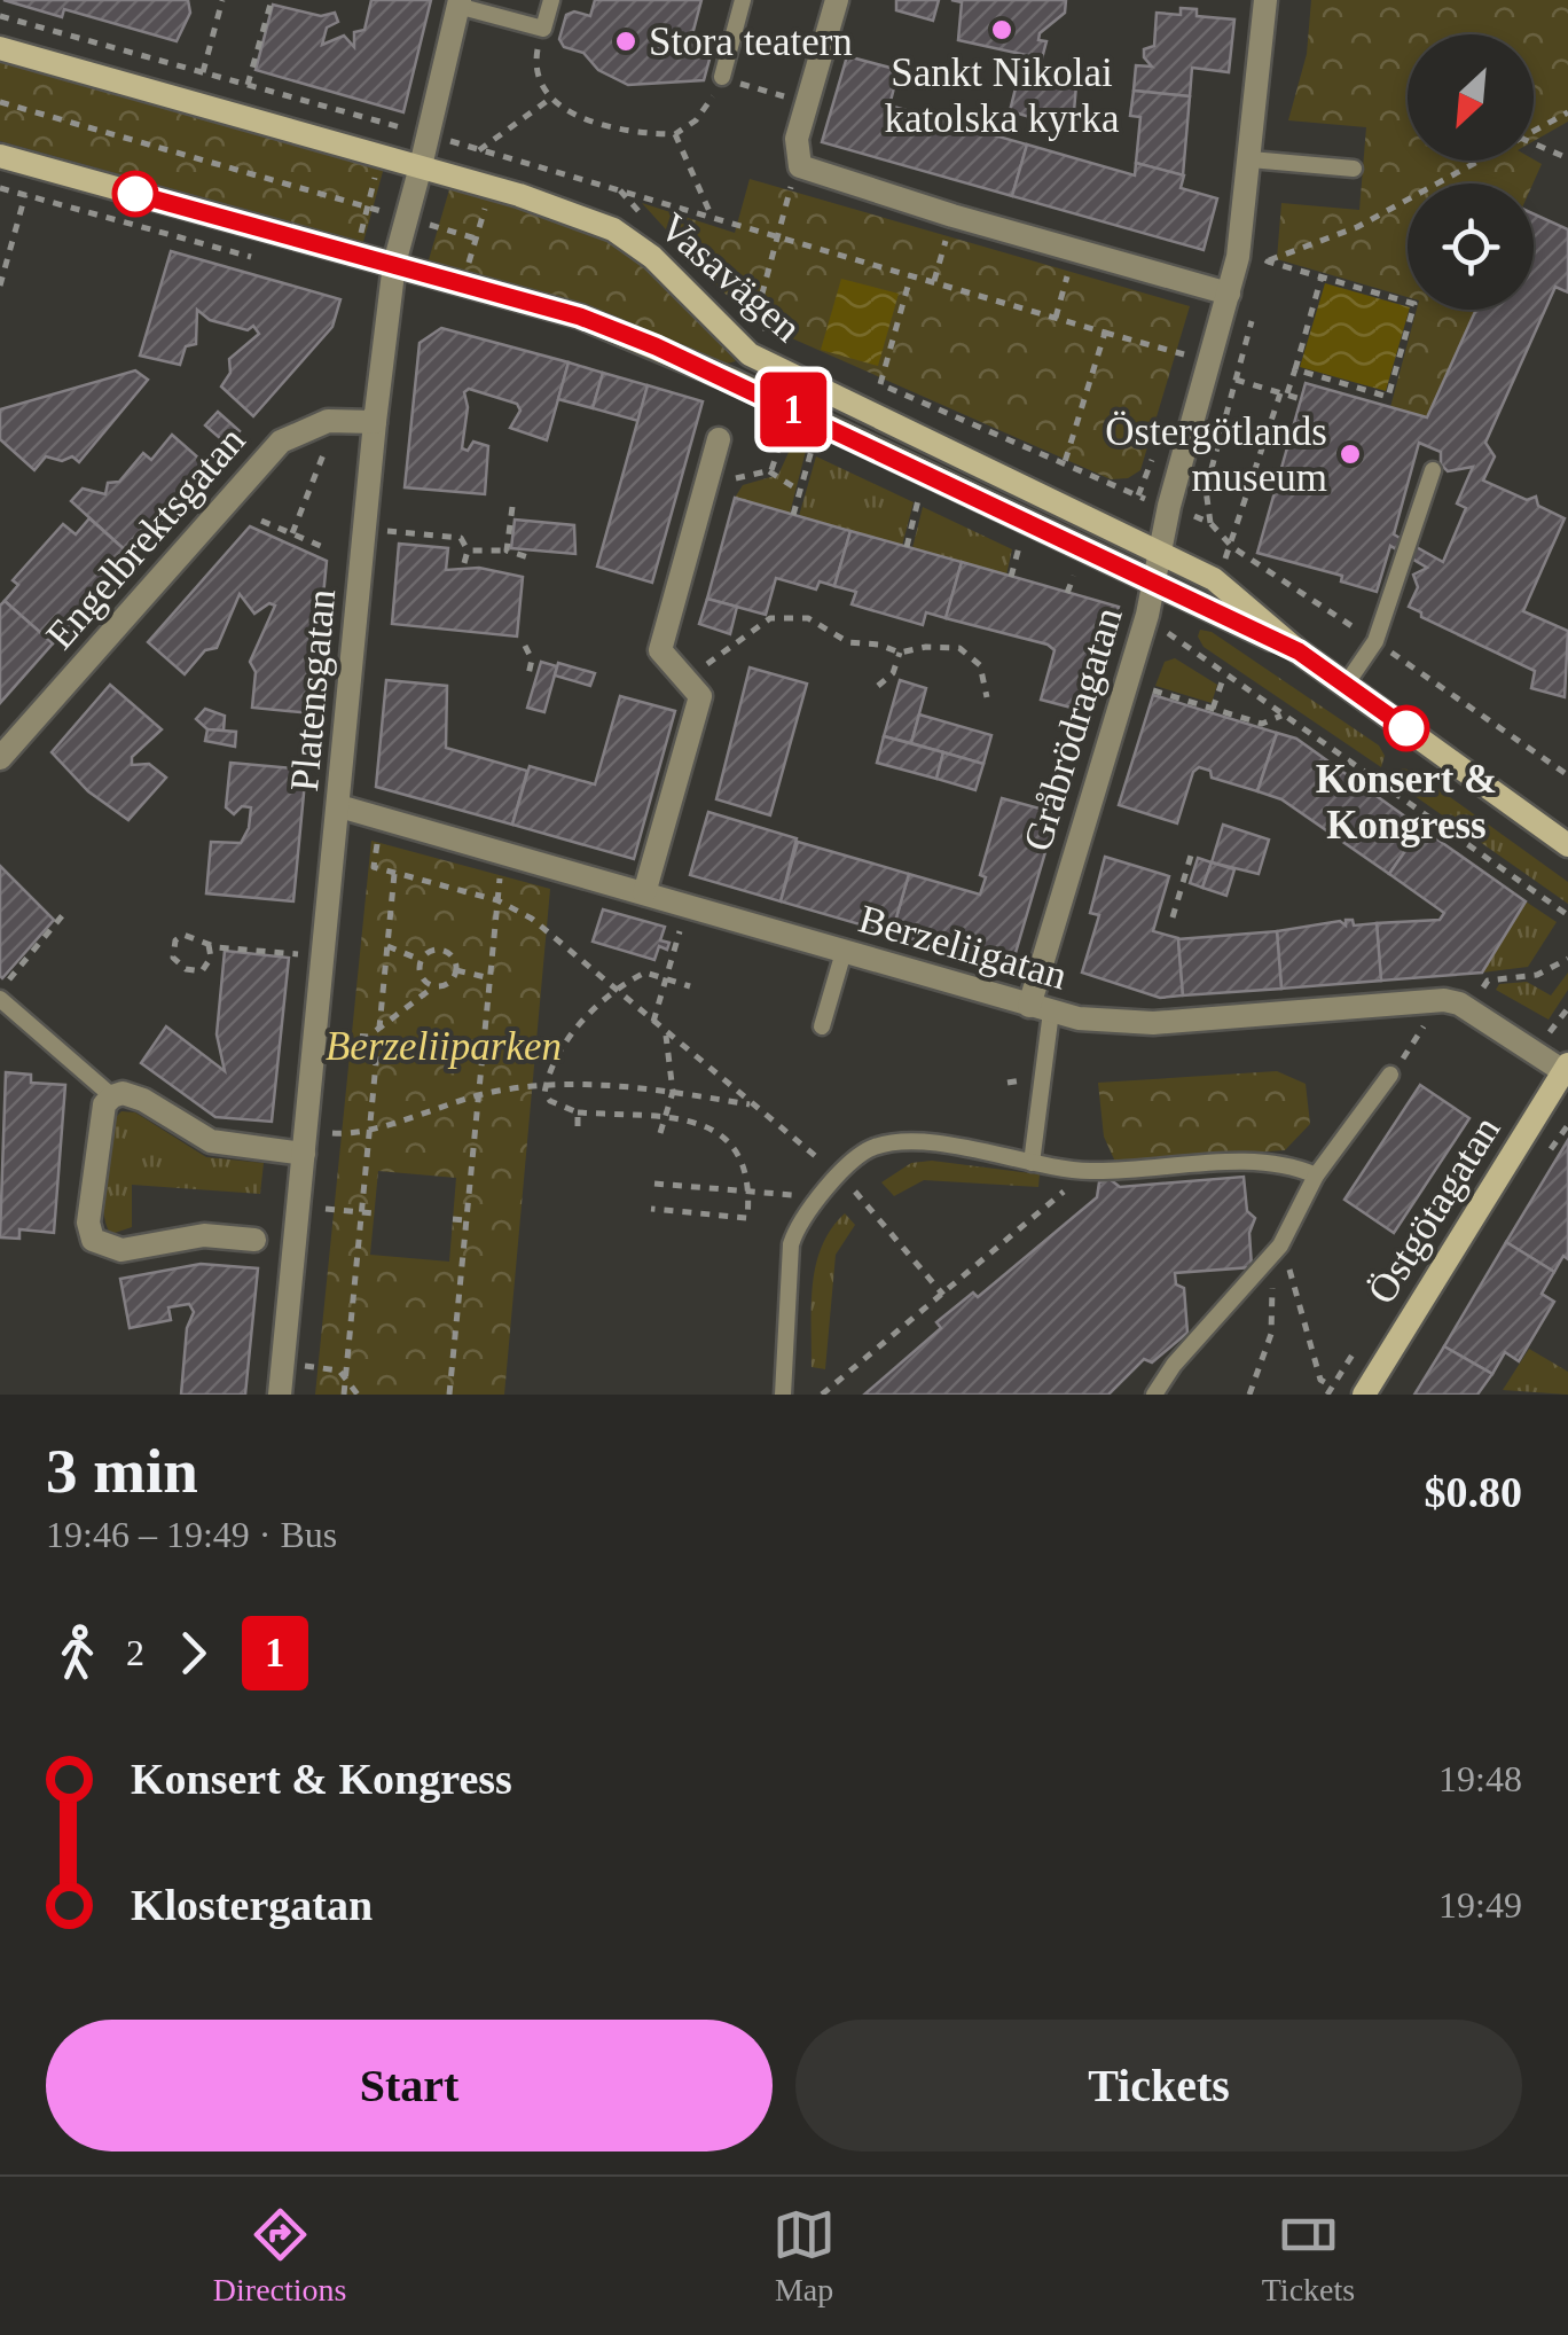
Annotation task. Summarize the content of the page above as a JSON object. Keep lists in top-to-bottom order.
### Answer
{
  "streets": {
    "main road": ["Vasavägen", "Östgötagatan"],
    "street": [
      "Engelbrektsgatan",
      "Platensgatan",
      "Gråbrödragatan",
      "Berzeliigatan"
    ]
  },
  "crossings": [
    ["Vasavägen", "Platensgatan"],
    ["Vasavägen", "Gråbrödragatan"],
    ["Engelbrektsgatan", "Platensgatan"],
    ["Platensgatan", "Berzeliigatan"],
    ["Gråbrödragatan", "Berzeliigatan"],
    ["Berzeliigatan", "Östgötagatan"]
  ],
  "parks": ["Berzeliiparken"],
  "places": [
    "Sankt Nikolai katolska kyrka",
    "Stora teatern",
    "Östergötlands museum",
    "Konsert & Kongress"
  ],
  "lines": ["bus line 1"],
  "north": "bottom left",
  "page": {
    "on_map": "1",
    "heading": ["3 min", "19:46 – 19:49 · Bus", "$0.80"],
    "legs": ["2", "1"],
    "list": [
      {
        "name": "Konsert & Kongress",
        "value": "19:48"
      },
      {
        "name": "Klostergatan",
        "value": "19:49"
      }
    ],
    "buttons": ["Start", "Tickets"],
    "tabs": ["Directions", "Map", "Tickets"]
  }
}
